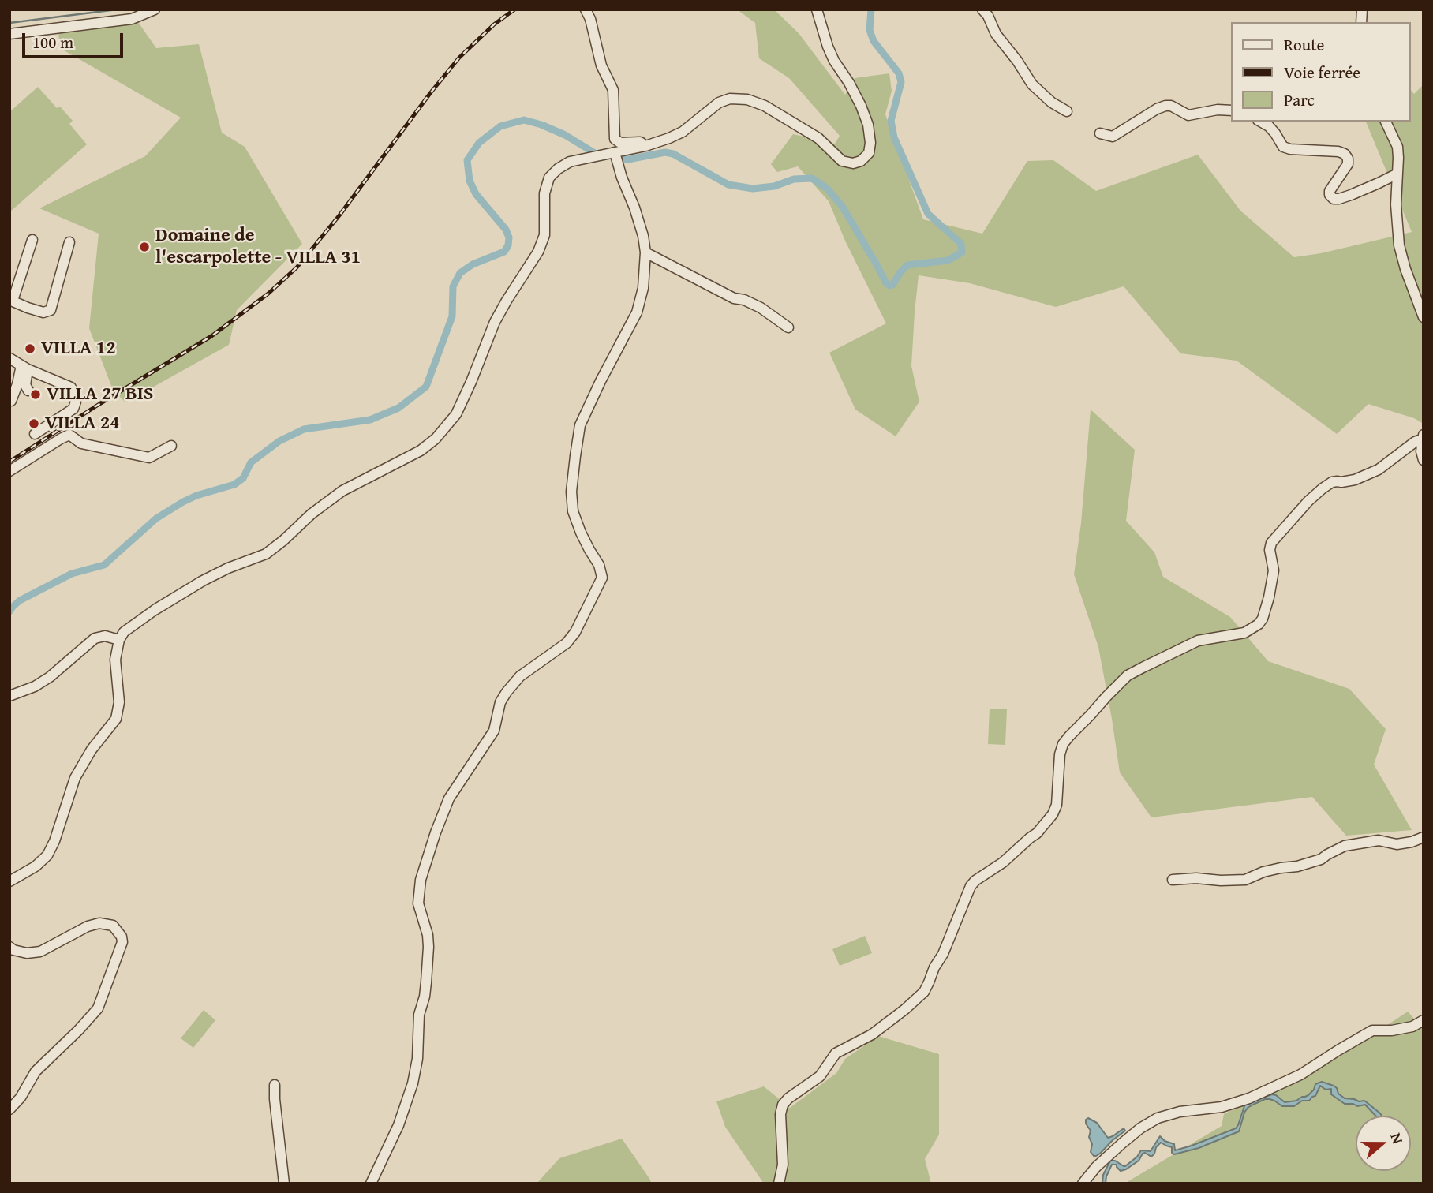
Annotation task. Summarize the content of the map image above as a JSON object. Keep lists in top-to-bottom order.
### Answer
{
  "places": [
    "Domaine de l'escarpolette - VILLA 31",
    "VILLA 12",
    "VILLA 27 BIS",
    "VILLA 24"
  ],
  "legend": ["Route", "Voie ferrée", "Parc"],
  "scale_bar": "100 m",
  "north": "right"
}
